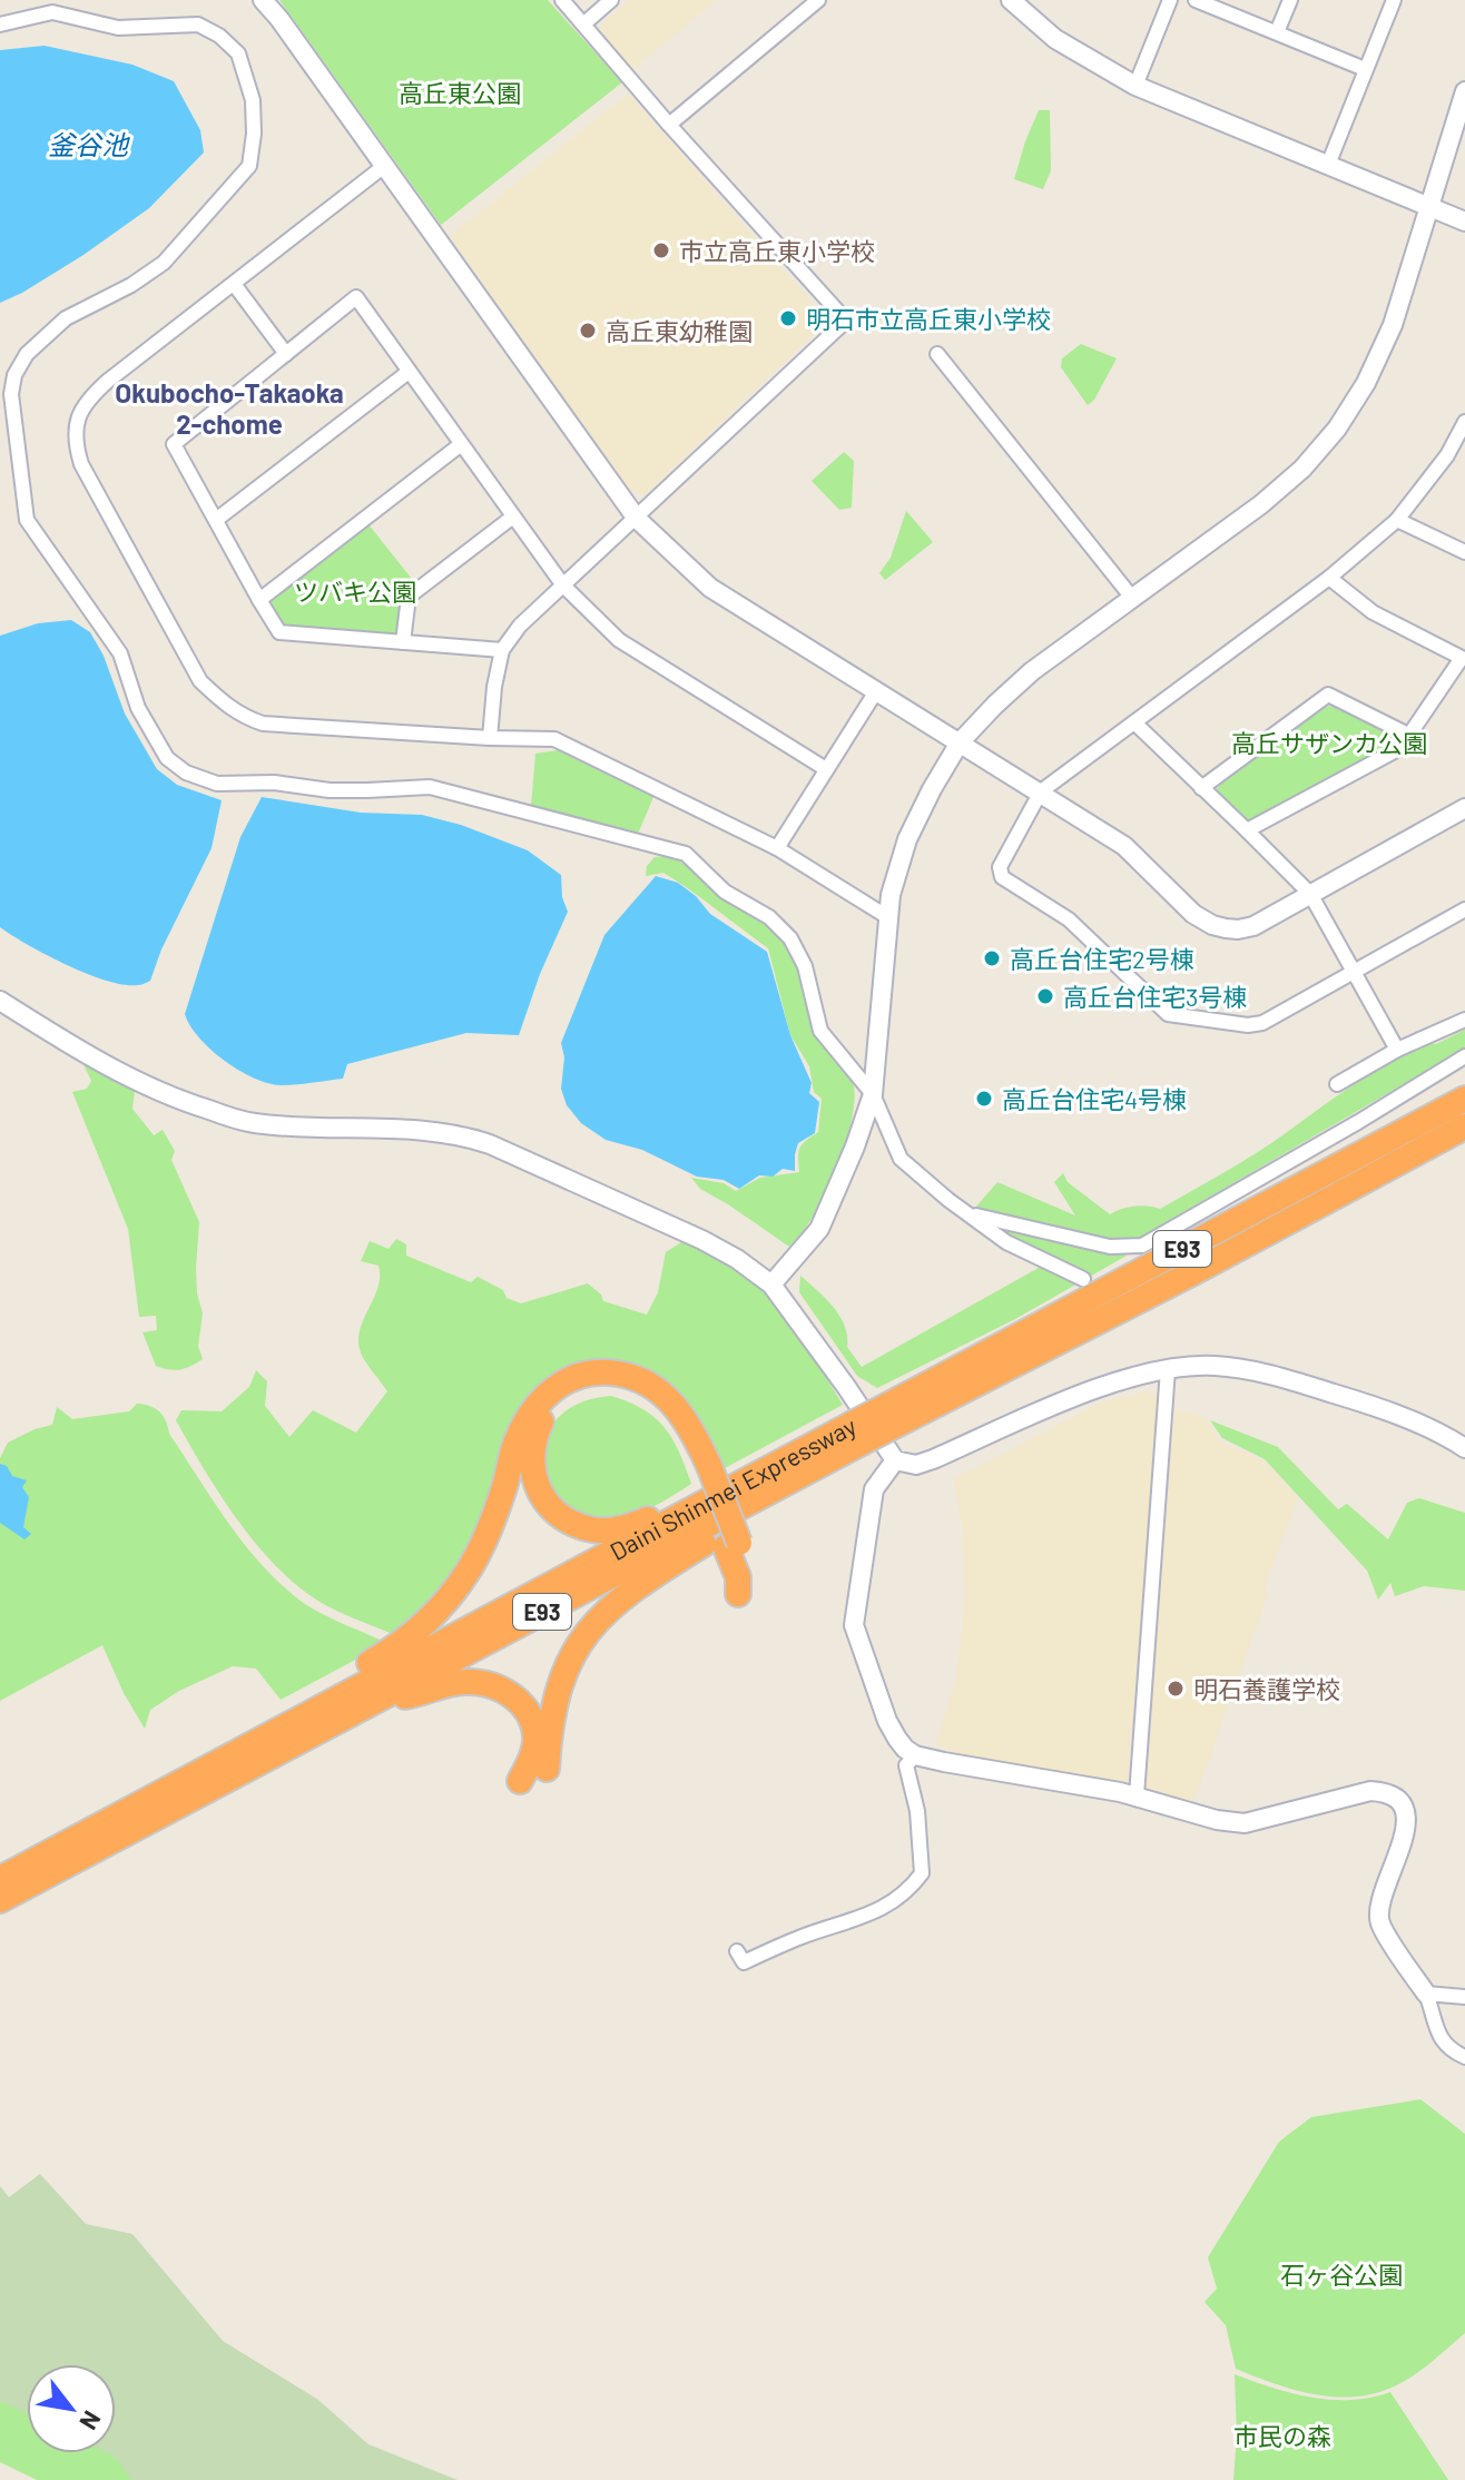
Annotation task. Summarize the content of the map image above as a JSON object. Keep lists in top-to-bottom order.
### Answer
{
  "streets": {
    "highway": ["E93", "Daini Shinmei Expressway"]
  },
  "districts": ["Okubocho-Takaoka 2-chome"],
  "water": ["釜谷池"],
  "parks": [
    "高丘東公園",
    "ツバキ公園",
    "高丘サザンカ公園",
    "石ヶ谷公園",
    "市民の森"
  ],
  "places": [
    "市立高丘東小学校",
    "明石市立高丘東小学校",
    "高丘東幼稚園",
    "高丘台住宅2号棟",
    "高丘台住宅3号棟",
    "高丘台住宅4号棟",
    "明石養護学校"
  ],
  "north": "bottom right"
}
